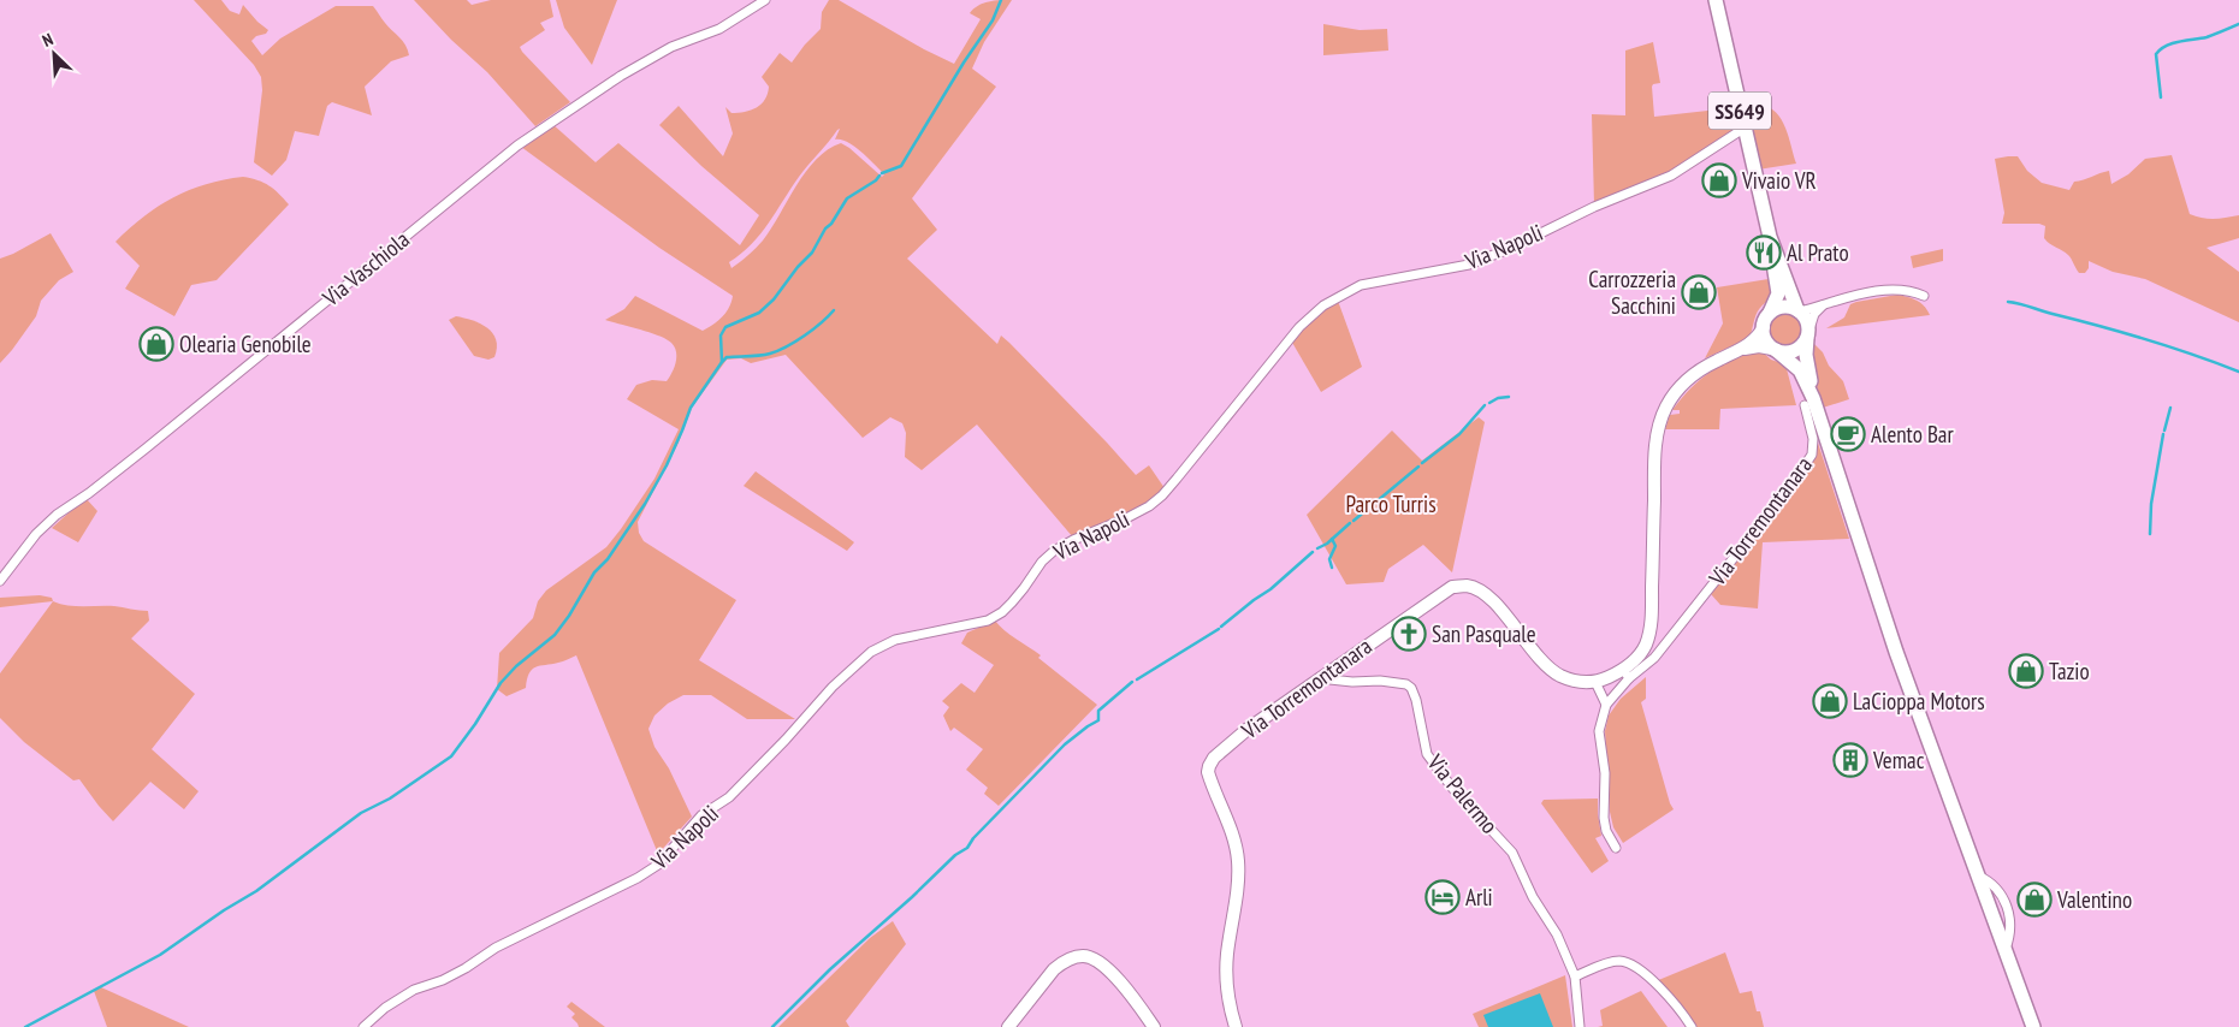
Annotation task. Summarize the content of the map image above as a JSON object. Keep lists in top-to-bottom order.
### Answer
{
  "streets": {
    "main road": ["SS649"],
    "street": [
      "Via Napoli",
      "Via Vaschiola",
      "Via Torremontanara",
      "Via Palermo"
    ]
  },
  "crossings": [
    ["SS649", "Via Napoli"],
    ["SS649", "Via Torremontanara"],
    ["Via Torremontanara", "Via Palermo"]
  ],
  "parks": ["Parco Turris"],
  "places": {
    "shop": [
      "Vivaio VR",
      "Carrozzeria Sacchini",
      "Olearia Genobile",
      "Tazio",
      "LaCioppa Motors",
      "Valentino"
    ],
    "restaurant": ["Al Prato"],
    "cafe": ["Alento Bar"],
    "church": ["San Pasquale"],
    "building": ["Vemac"],
    "hotel": ["Arli"]
  },
  "north": "top left"
}
